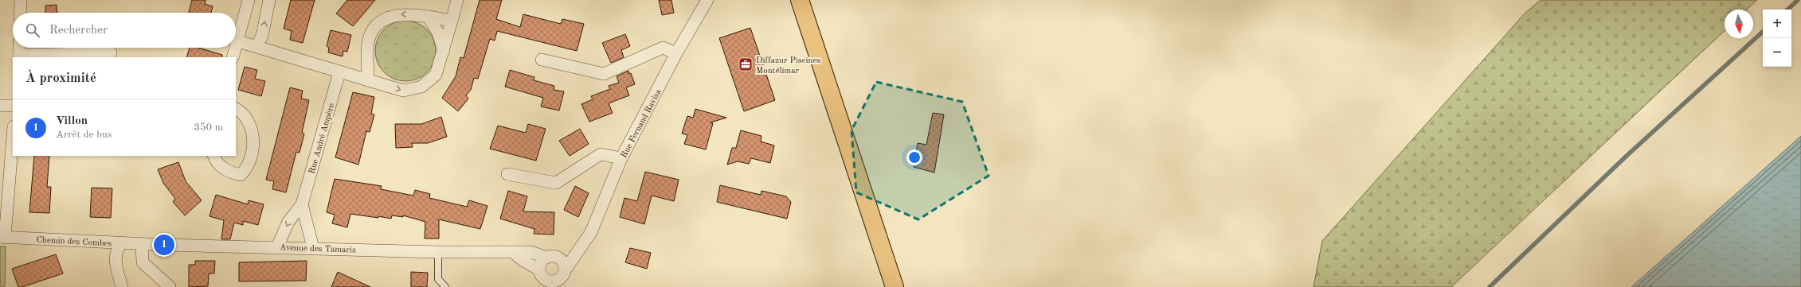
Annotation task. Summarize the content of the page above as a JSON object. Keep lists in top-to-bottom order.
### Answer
{
  "streets": {
    "street": [
      "Rue Fernand Ravisa",
      "Rue André Ampère",
      "Chemin des Combes",
      "Avenue des Tamaris"
    ]
  },
  "crossings": [
    ["Rue Fernand Ravisa", "Avenue des Tamaris"],
    ["Rue André Ampère", "Avenue des Tamaris"],
    ["Chemin des Combes", "Avenue des Tamaris"]
  ],
  "places": {
    "office": ["Diffazur Piscines Montélimar"]
  },
  "north": "bottom",
  "page": {
    "map_buttons": ["+", "−"],
    "search": "Rechercher",
    "heading": "À proximité",
    "list": [
      {
        "mark": "1",
        "name": "Villon",
        "note": "Arrêt de bus",
        "value": "350 m"
      }
    ],
    "pins": "1"
  }
}
